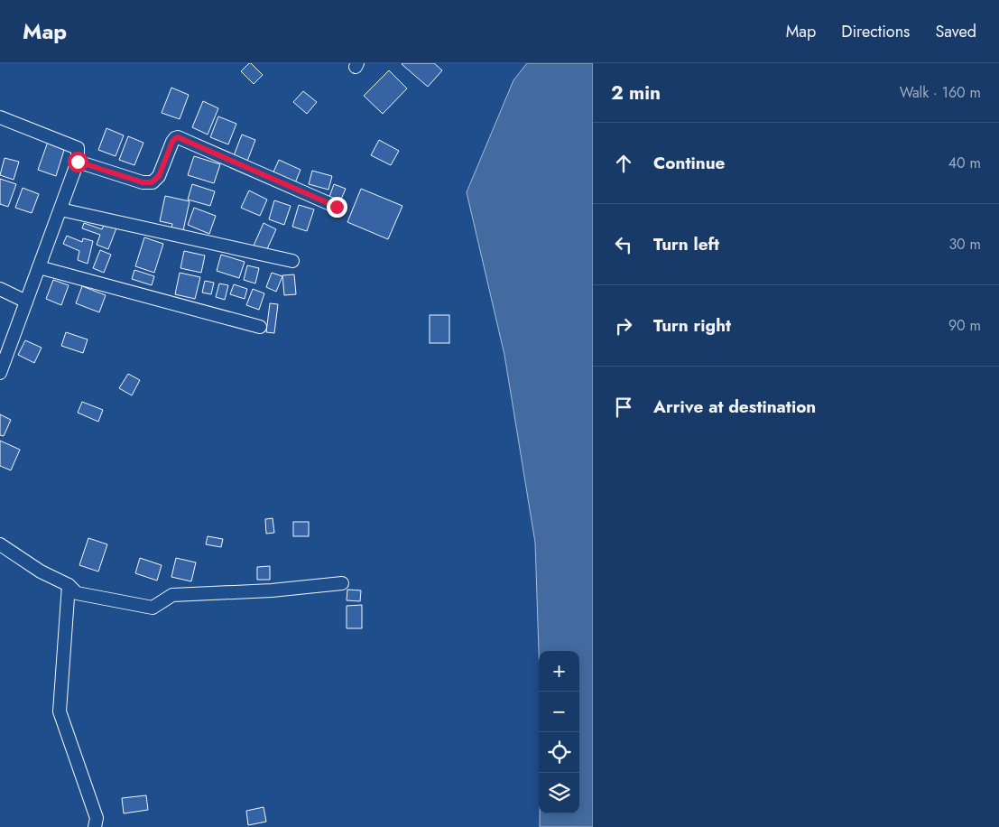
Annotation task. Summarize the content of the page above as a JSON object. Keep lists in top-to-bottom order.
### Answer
{
  "page": {
    "header": "Map",
    "nav": ["Map", "Directions", "Saved"],
    "heading": ["2 min", "Walk · 160 m"],
    "list": [
      ["Continue", "40 m"],
      ["Turn left", "30 m"],
      ["Turn right", "90 m"],
      "Arrive at destination"
    ],
    "map_buttons": ["+", "−"]
  }
}
